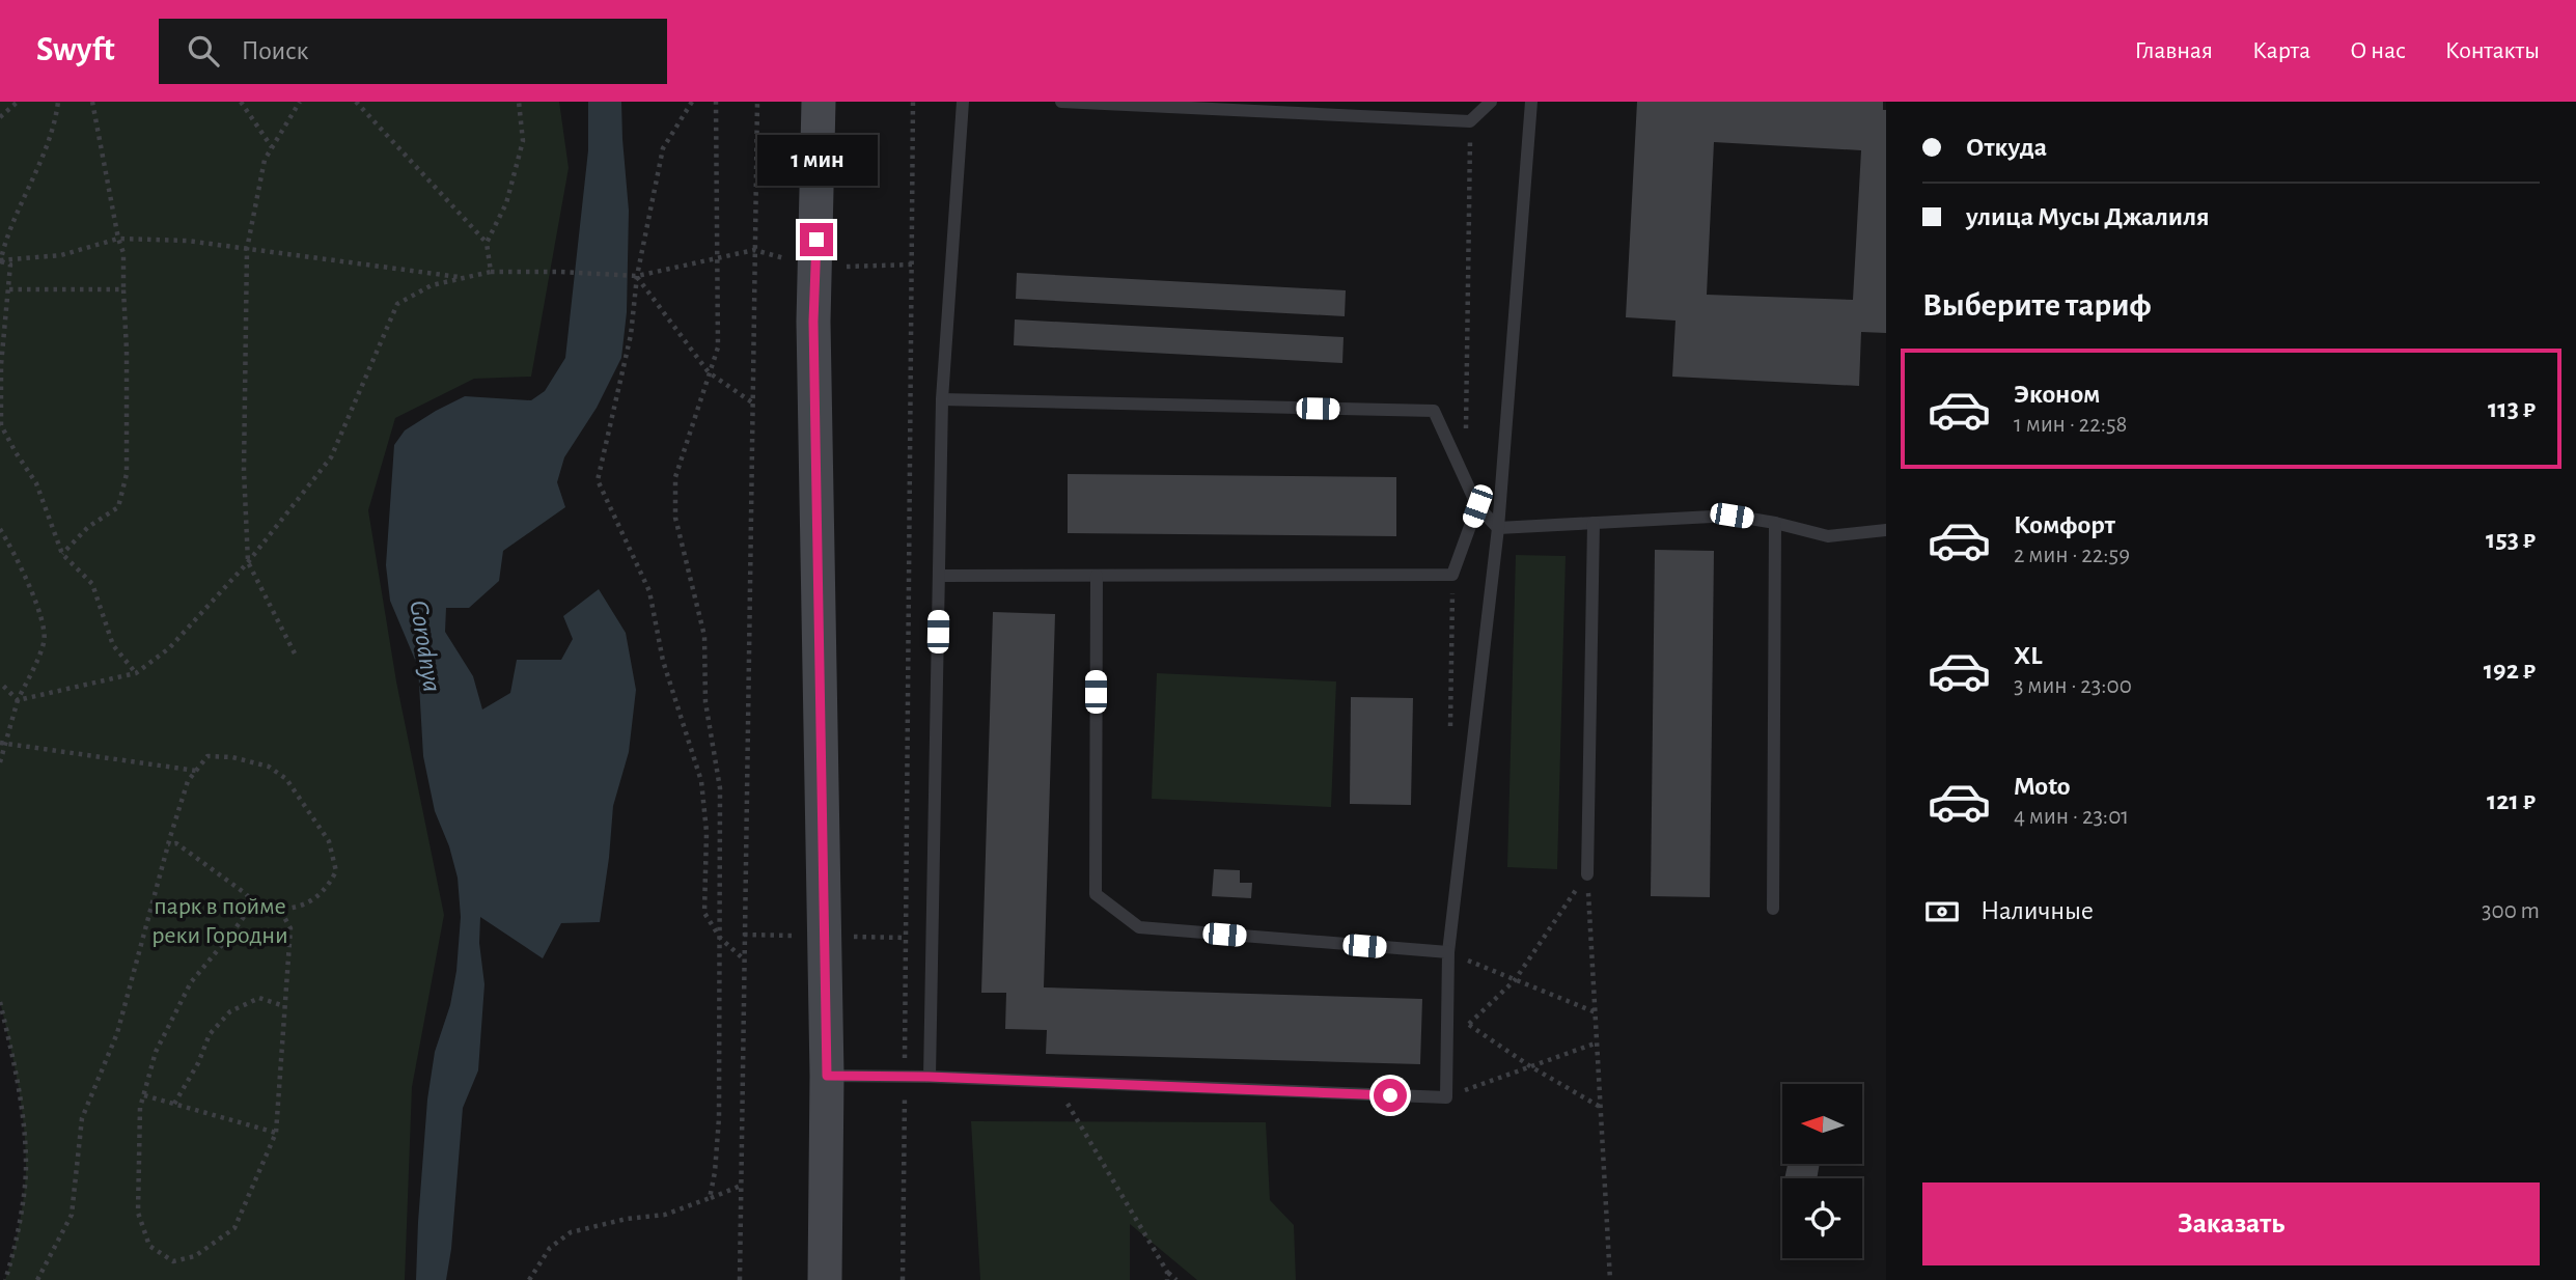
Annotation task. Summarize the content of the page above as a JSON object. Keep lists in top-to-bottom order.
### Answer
{
  "water": ["Gorodnya"],
  "parks": ["парк в пойме реки Городни"],
  "north": "left",
  "page": {
    "header": "Swyft",
    "search": "Поиск",
    "nav": [
      "Главная",
      "Карта",
      "О нас",
      "Контакты"
    ],
    "banner": ["Откуда", "улица Мусы Джалиля"],
    "bubble": "1 мин",
    "heading": "Выберите тариф",
    "list": [
      {
        "name": "Эконом",
        "note": "1 мин · 22:58",
        "value": "113 ₽"
      },
      {
        "name": "Комфорт",
        "note": "2 мин · 22:59",
        "value": "153 ₽"
      },
      {
        "name": "XL",
        "note": "3 мин · 23:00",
        "value": "192 ₽"
      },
      {
        "name": "Moto",
        "note": "4 мин · 23:01",
        "value": "121 ₽"
      }
    ],
    "pay": ["Наличные", "300 m"],
    "buttons": "Заказать"
  }
}
